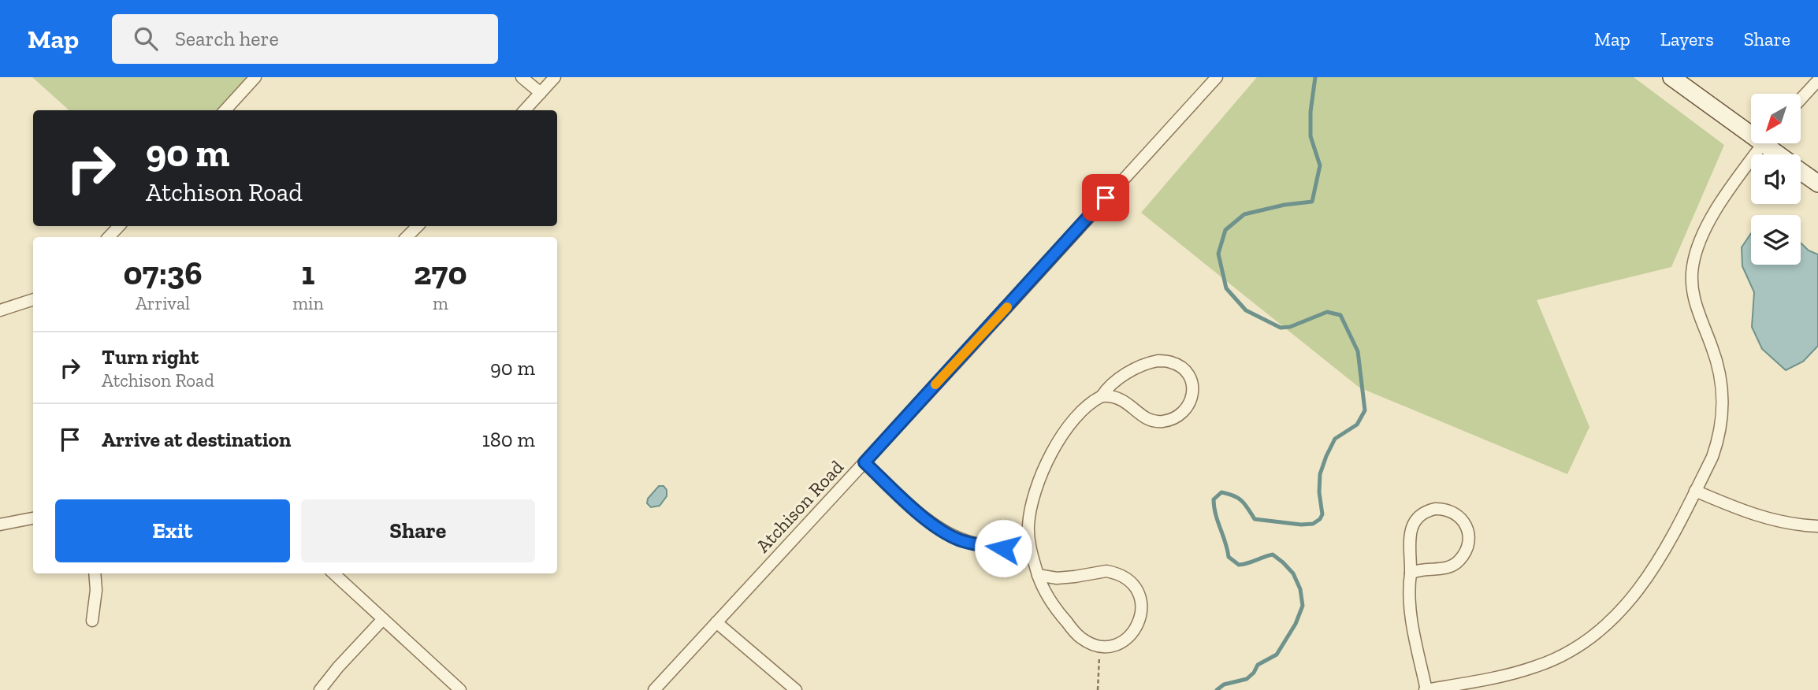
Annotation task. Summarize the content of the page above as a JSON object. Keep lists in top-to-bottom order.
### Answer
{
  "streets": {
    "street": ["Atchison Road"]
  },
  "north": "bottom left",
  "page": {
    "header": "Map",
    "search": "Search here",
    "nav": ["Map", "Layers", "Share"],
    "turn": ["90 m", "Atchison Road"],
    "eta": [
      "07:36",
      "Arrival",
      "1",
      "min",
      "270",
      "m"
    ],
    "list": [
      {
        "name": "Turn right",
        "note": "Atchison Road",
        "value": "90 m"
      },
      {
        "name": "Arrive at destination",
        "value": "180 m"
      }
    ],
    "buttons": ["Exit", "Share"]
  }
}
